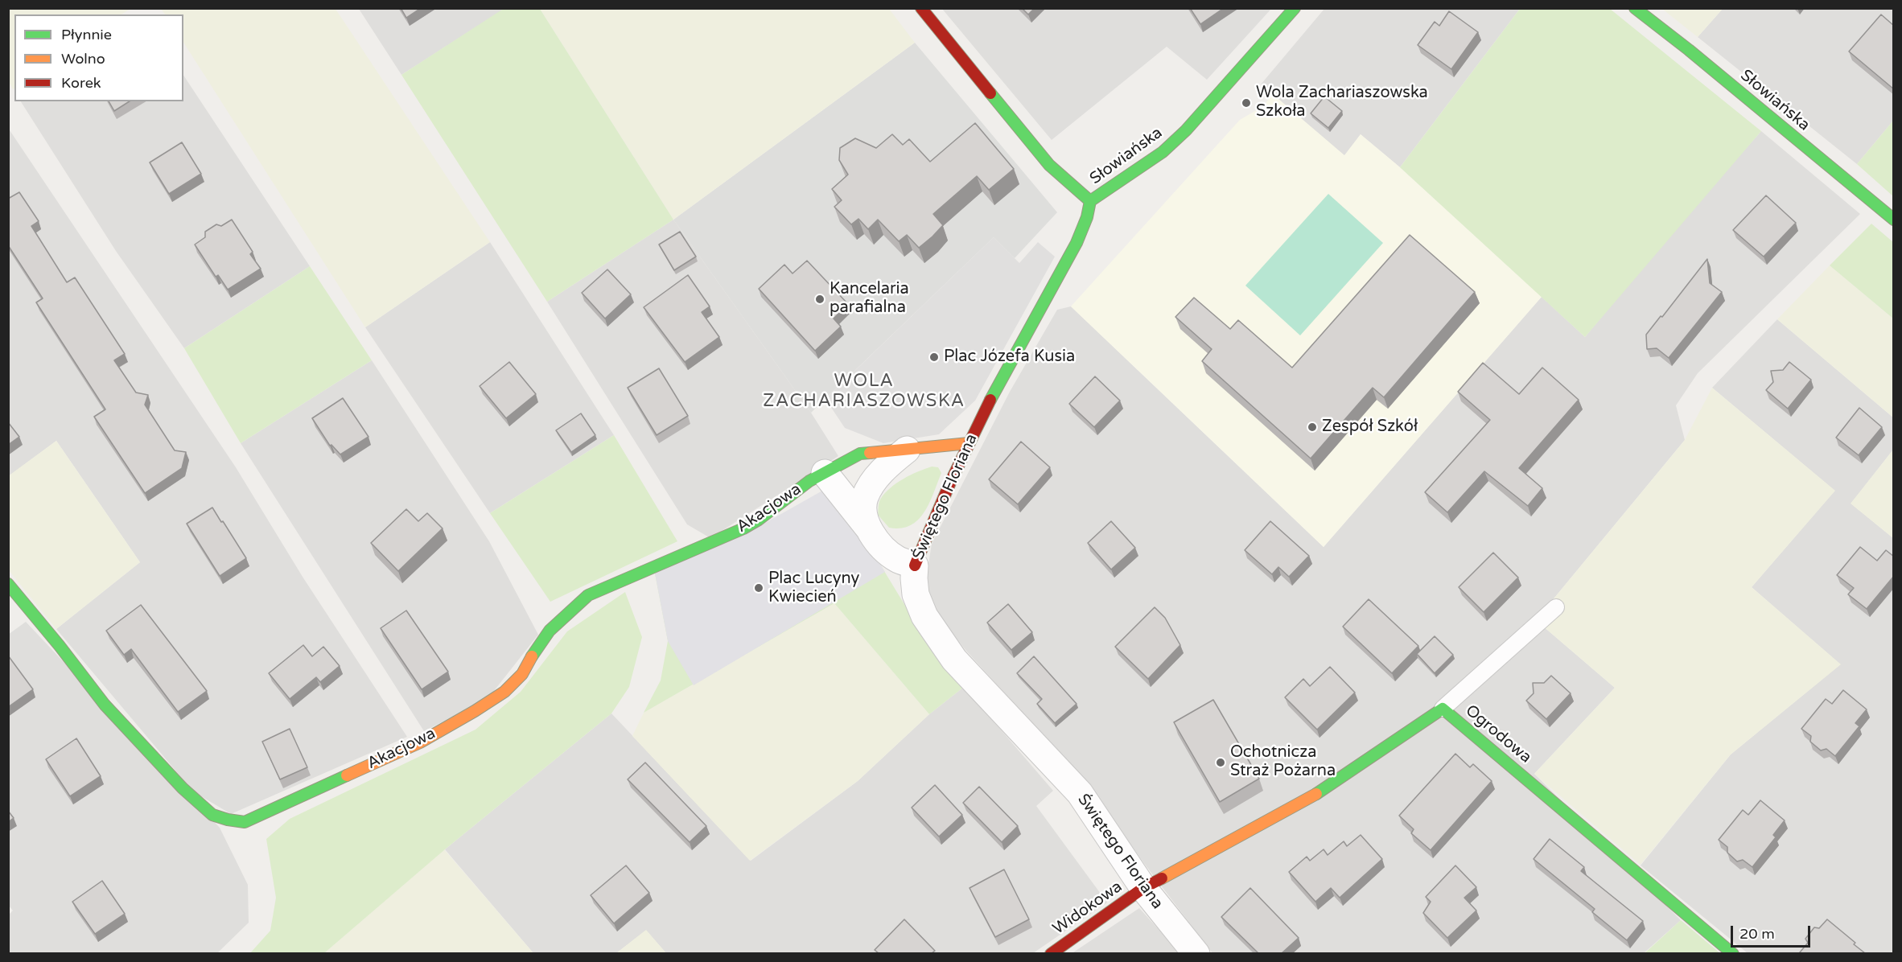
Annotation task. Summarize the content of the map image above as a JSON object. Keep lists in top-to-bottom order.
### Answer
{
  "streets": {
    "street": [
      "Słowiańska",
      "Świętego Floriana",
      "Akacjowa",
      "Ogrodowa",
      "Widokowa"
    ]
  },
  "crossings": [
    ["Słowiańska", "Świętego Floriana"],
    ["Świętego Floriana", "Akacjowa"],
    ["Świętego Floriana", "Ogrodowa"],
    ["Świętego Floriana", "Widokowa"],
    ["Ogrodowa", "Widokowa"]
  ],
  "districts": ["WOLA ZACHARIASZOWSKA"],
  "places": [
    "Wola Zachariaszowska Szkoła",
    "Kancelaria parafialna",
    "Plac Józefa Kusia",
    "Zespół Szkół",
    "Plac Lucyny Kwiecień",
    "Ochotnicza Straż Pożarna"
  ],
  "legend": ["Płynnie", "Wolno", "Korek"],
  "scale_bar": "20 m"
}
